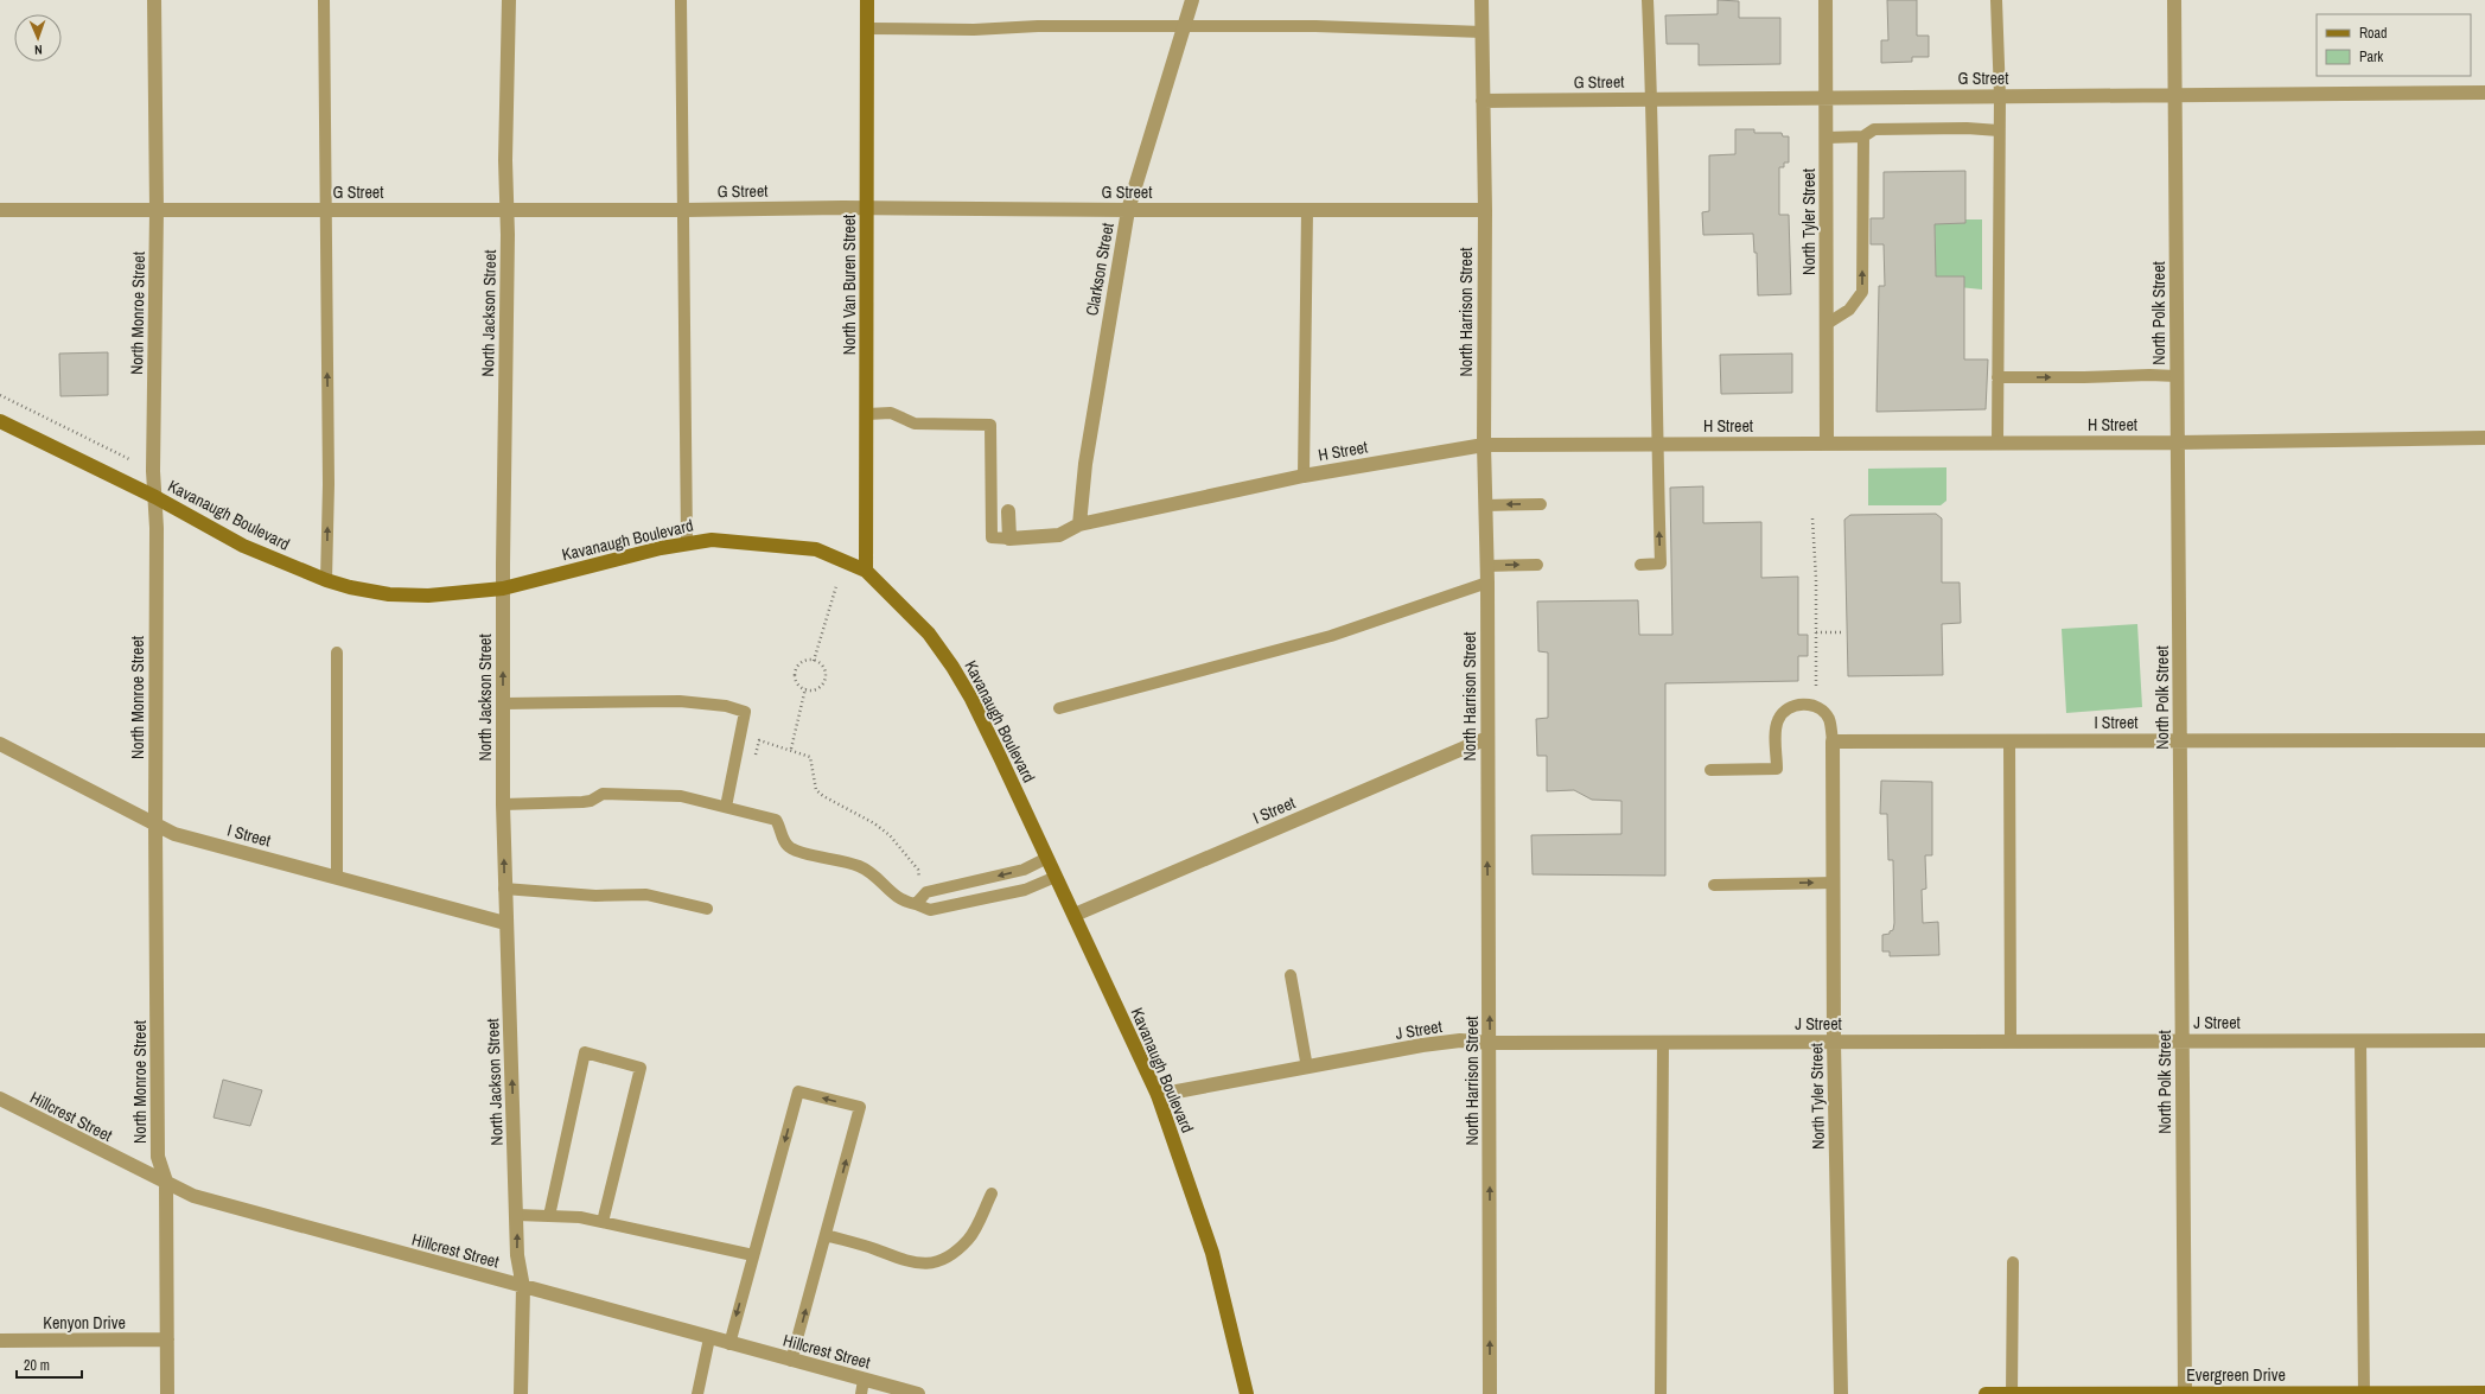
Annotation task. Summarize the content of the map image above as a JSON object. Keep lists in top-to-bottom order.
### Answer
{
  "streets": {
    "street": [
      "G Street",
      "North Tyler Street",
      "Clarkson Street",
      "North Van Buren Street",
      "North Harrison Street",
      "North Monroe Street",
      "North Jackson Street",
      "North Polk Street",
      "H Street",
      "Kavanaugh Boulevard",
      "I Street",
      "J Street",
      "Hillcrest Street",
      "Kenyon Drive",
      "Evergreen Drive"
    ]
  },
  "crossings": [
    ["G Street", "North Tyler Street"],
    ["G Street", "Clarkson Street"],
    ["G Street", "North Van Buren Street"],
    ["G Street", "North Harrison Street"],
    ["G Street", "North Monroe Street"],
    ["G Street", "North Jackson Street"],
    ["G Street", "North Polk Street"],
    ["North Tyler Street", "H Street"],
    ["North Tyler Street", "I Street"],
    ["North Tyler Street", "J Street"],
    ["Clarkson Street", "H Street"],
    ["North Van Buren Street", "Kavanaugh Boulevard"],
    ["North Harrison Street", "H Street"],
    ["North Harrison Street", "I Street"],
    ["North Harrison Street", "J Street"],
    ["North Monroe Street", "Kavanaugh Boulevard"],
    ["North Monroe Street", "I Street"],
    ["North Monroe Street", "Hillcrest Street"],
    ["North Monroe Street", "Kenyon Drive"],
    ["North Jackson Street", "Kavanaugh Boulevard"],
    ["North Jackson Street", "I Street"],
    ["North Jackson Street", "Hillcrest Street"],
    ["North Polk Street", "H Street"],
    ["North Polk Street", "I Street"],
    ["North Polk Street", "J Street"],
    ["North Polk Street", "Evergreen Drive"],
    ["Kavanaugh Boulevard", "I Street"],
    ["Kavanaugh Boulevard", "J Street"]
  ],
  "one_way": ["North Harrison Street", "North Jackson Street"],
  "legend": ["Road", "Park"],
  "scale_bar": "20 m",
  "north": "bottom"
}
